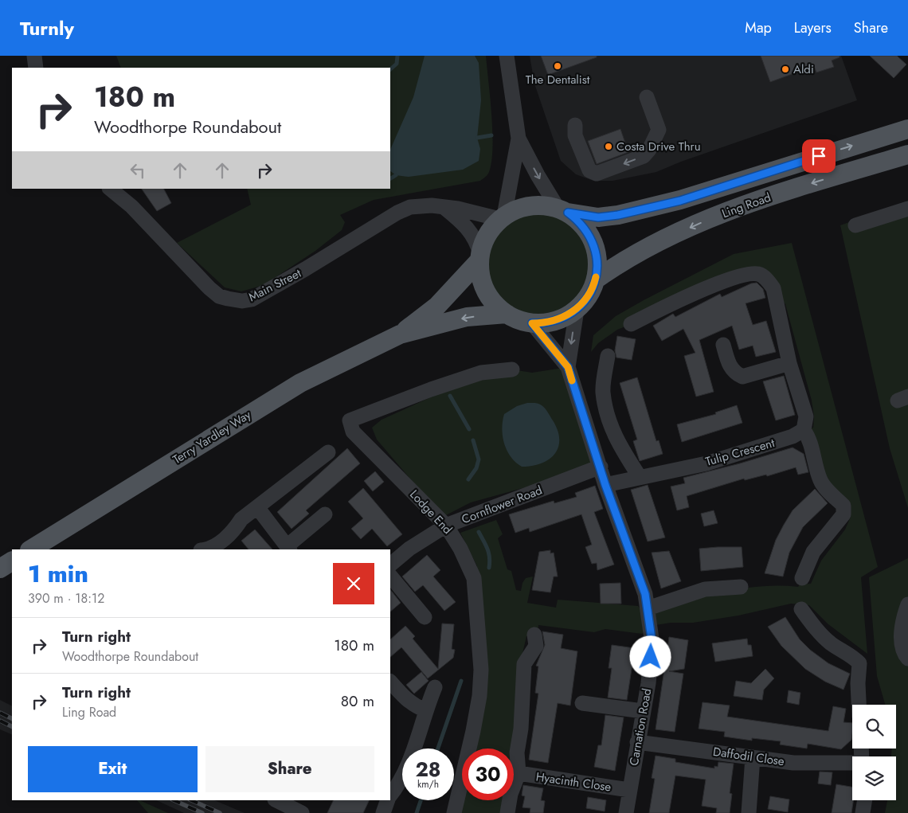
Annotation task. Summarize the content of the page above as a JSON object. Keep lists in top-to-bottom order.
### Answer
{
  "streets": {
    "main road": ["Ling Road", "Terry Yardley Way"],
    "street": [
      "Main Street",
      "Tulip Crescent",
      "Cornflower Road",
      "Lodge End",
      "Carnation Road",
      "Daffodil Close",
      "Hyacinth Close"
    ]
  },
  "crossings": [
    ["Ling Road", "Main Street"],
    ["Ling Road", "Terry Yardley Way"],
    ["Ling Road", "Carnation Road"],
    ["Main Street", "Terry Yardley Way"],
    ["Main Street", "Carnation Road"],
    ["Terry Yardley Way", "Carnation Road"],
    ["Tulip Crescent", "Carnation Road"],
    ["Cornflower Road", "Lodge End"],
    ["Cornflower Road", "Carnation Road"],
    ["Carnation Road", "Daffodil Close"],
    ["Carnation Road", "Hyacinth Close"]
  ],
  "places": ["The Dentalist", "Aldi", "Costa Drive Thru"],
  "page": {
    "header": "Turnly",
    "nav": ["Map", "Layers", "Share"],
    "turn": ["180 m", "Woodthorpe Roundabout"],
    "heading": ["1 min", "390 m · 18:12"],
    "list": [
      {
        "name": "Turn right",
        "note": "Woodthorpe Roundabout",
        "value": "180 m"
      },
      {
        "name": "Turn right",
        "note": "Ling Road",
        "value": "80 m"
      }
    ],
    "buttons": ["Exit", "Share"],
    "speed": "28 km/h",
    "limit": "30"
  }
}
